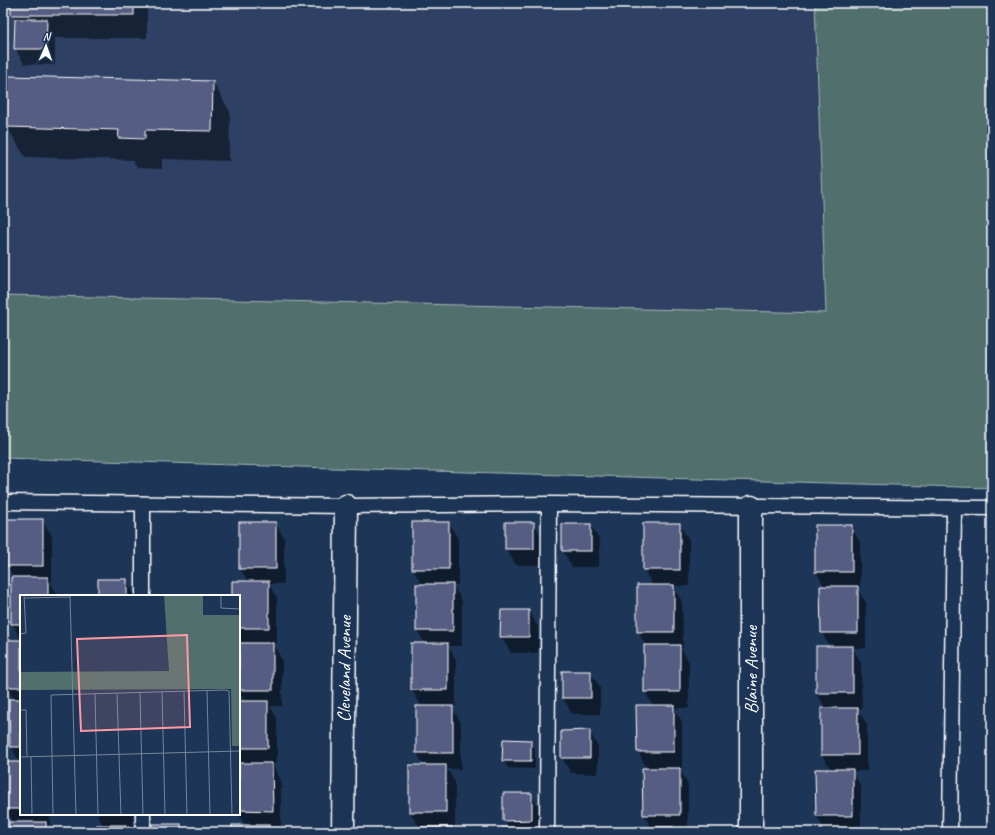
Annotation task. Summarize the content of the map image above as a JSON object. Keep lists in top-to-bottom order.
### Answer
{
  "streets": {
    "street": ["Cleveland Avenue", "Blaine Avenue"]
  },
  "north": "top"
}
